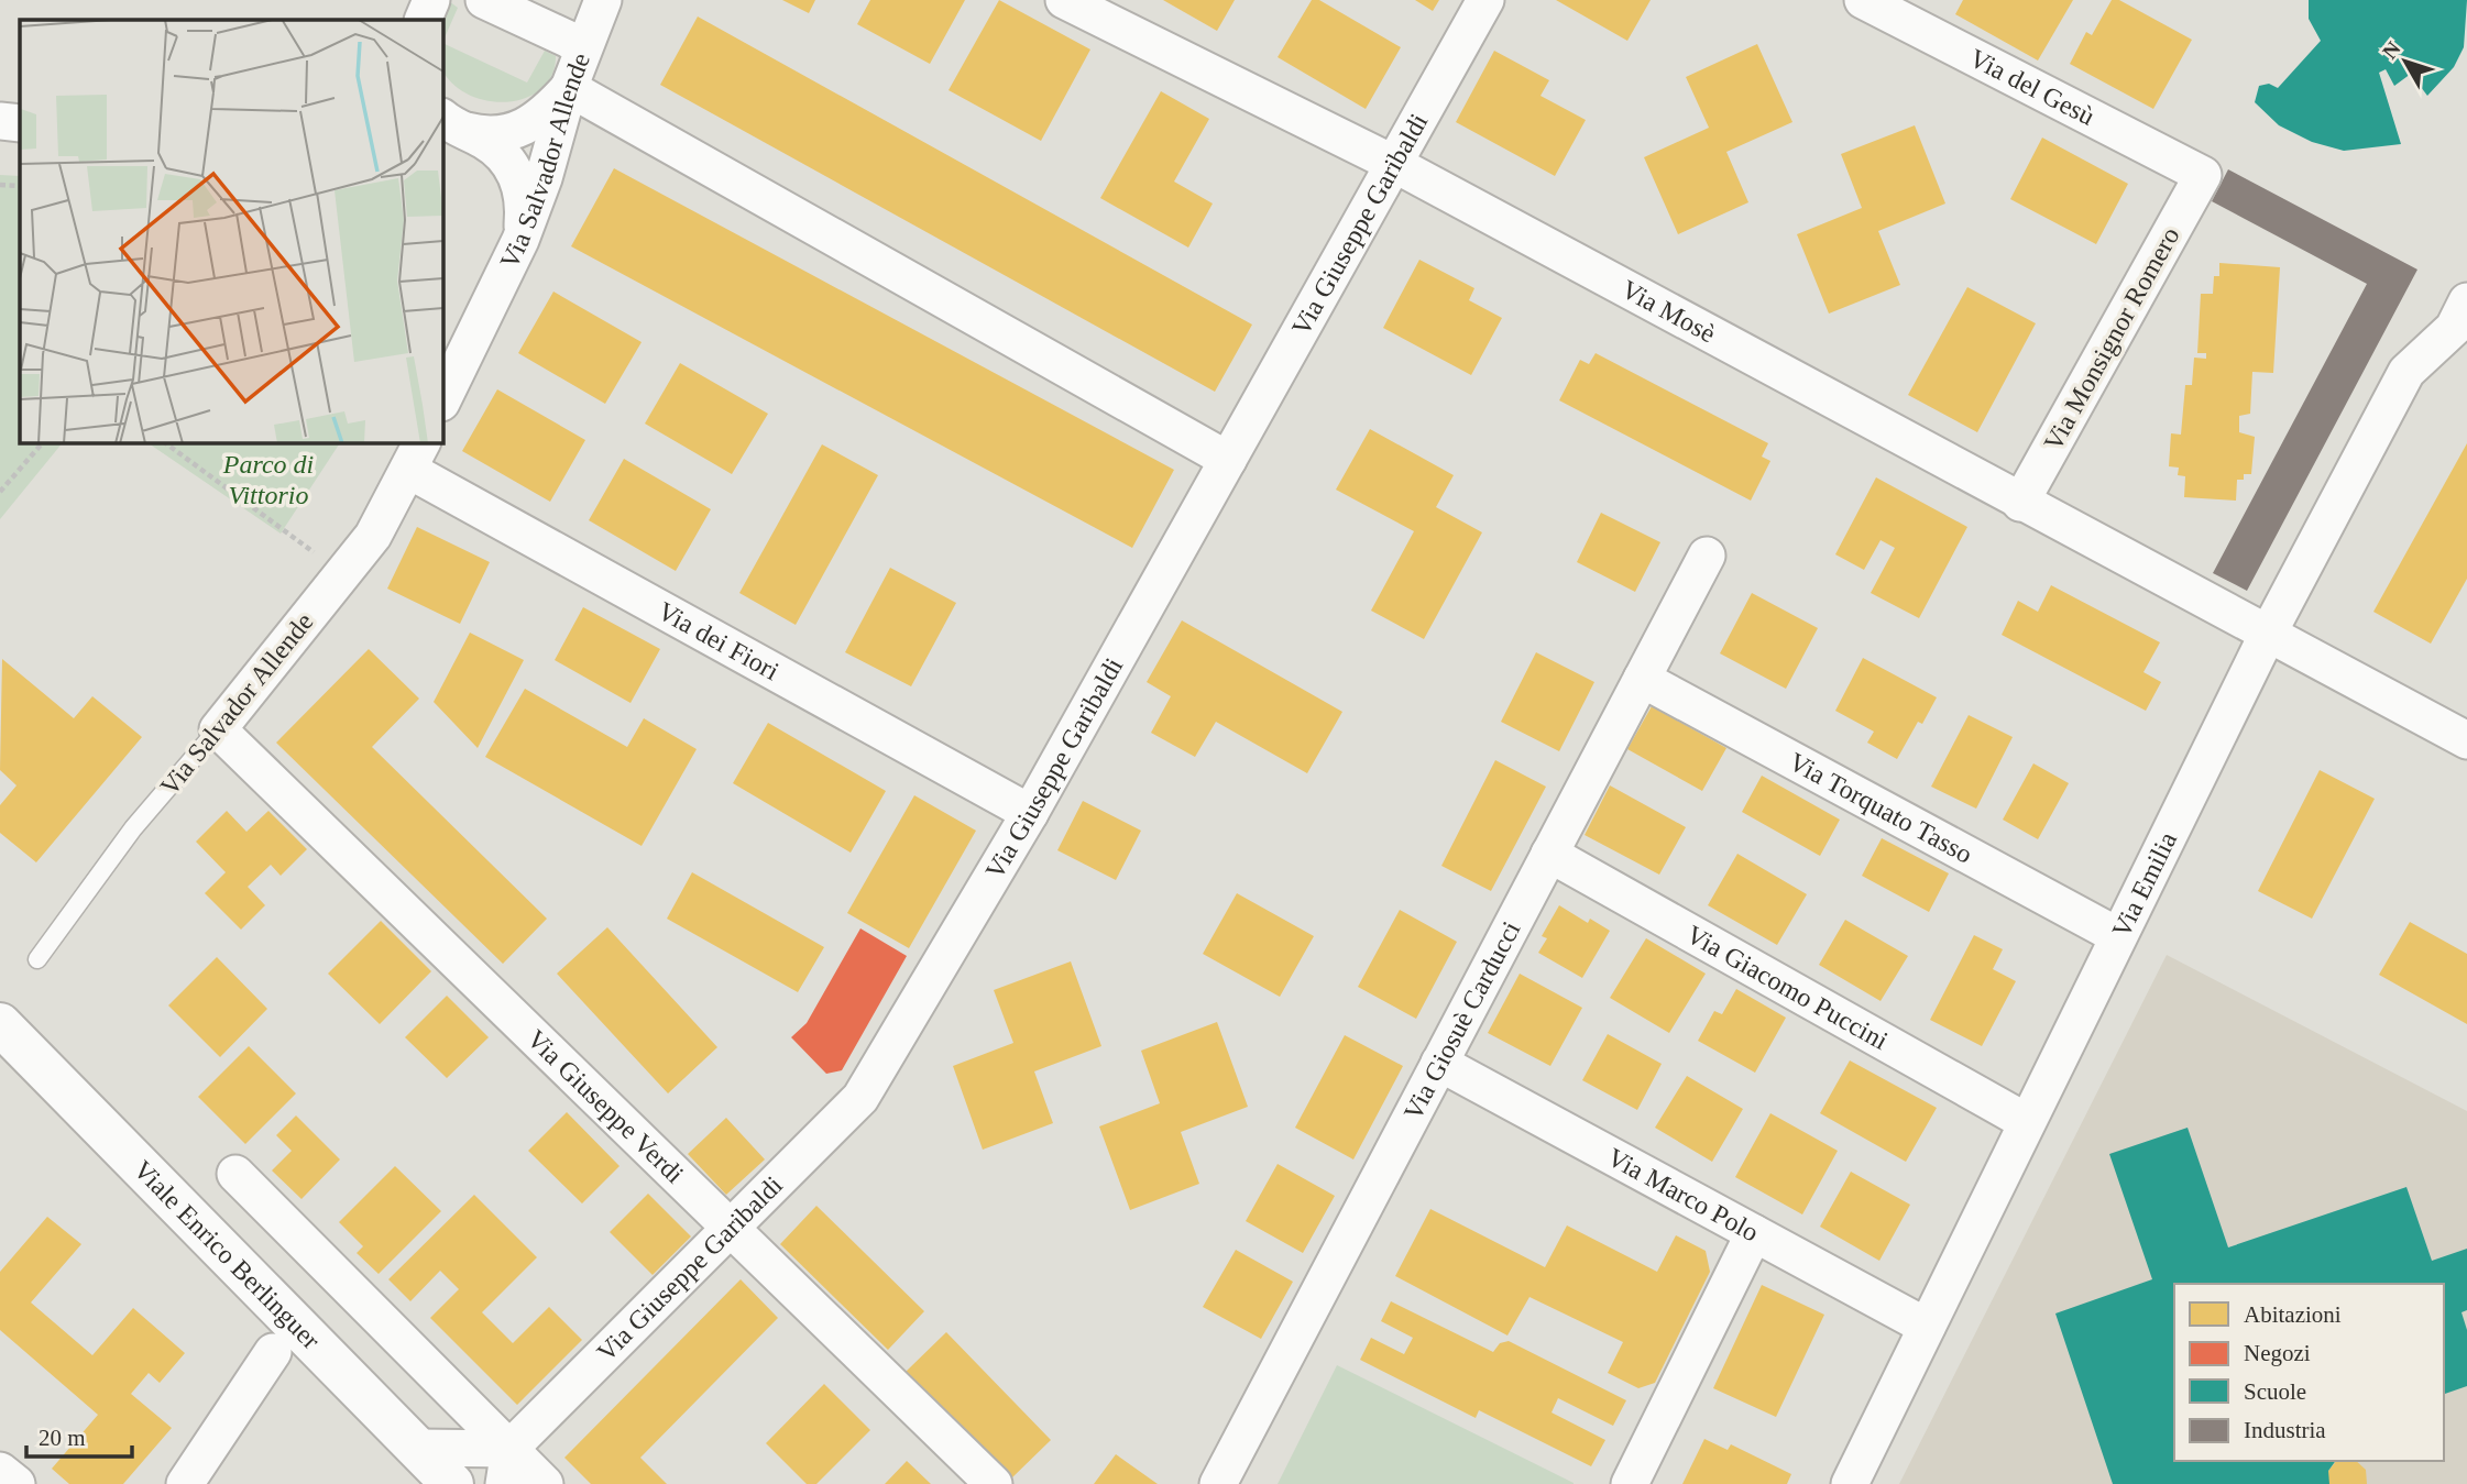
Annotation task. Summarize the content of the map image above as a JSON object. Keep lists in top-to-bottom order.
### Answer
{
  "streets": {
    "street": [
      "Via del Gesù",
      "Via Salvador Allende",
      "Via Giuseppe Garibaldi",
      "Via Mosè",
      "Via Monsignor Romero",
      "Via dei Fiori",
      "Via Torquato Tasso",
      "Via Emilia",
      "Via Giacomo Puccini",
      "Via Giosuè Carducci",
      "Via Giuseppe Verdi",
      "Via Marco Polo",
      "Viale Enrico Berlinguer"
    ]
  },
  "crossings": [
    ["Via del Gesù", "Via Monsignor Romero"],
    ["Via Salvador Allende", "Via dei Fiori"],
    ["Via Salvador Allende", "Via Giuseppe Verdi"],
    ["Via Giuseppe Garibaldi", "Via Mosè"],
    ["Via Giuseppe Garibaldi", "Via dei Fiori"],
    ["Via Giuseppe Garibaldi", "Via Giuseppe Verdi"],
    ["Via Mosè", "Via Monsignor Romero"],
    ["Via Mosè", "Via Emilia"],
    ["Via Torquato Tasso", "Via Emilia"],
    ["Via Torquato Tasso", "Via Giosuè Carducci"],
    ["Via Emilia", "Via Giacomo Puccini"],
    ["Via Emilia", "Via Marco Polo"],
    ["Via Giacomo Puccini", "Via Giosuè Carducci"],
    ["Via Giosuè Carducci", "Via Marco Polo"]
  ],
  "parks": ["Parco di Vittorio"],
  "legend": [
    "Abitazioni",
    "Negozi",
    "Scuole",
    "Industria"
  ],
  "scale_bar": "20 m",
  "north": "top left"
}
